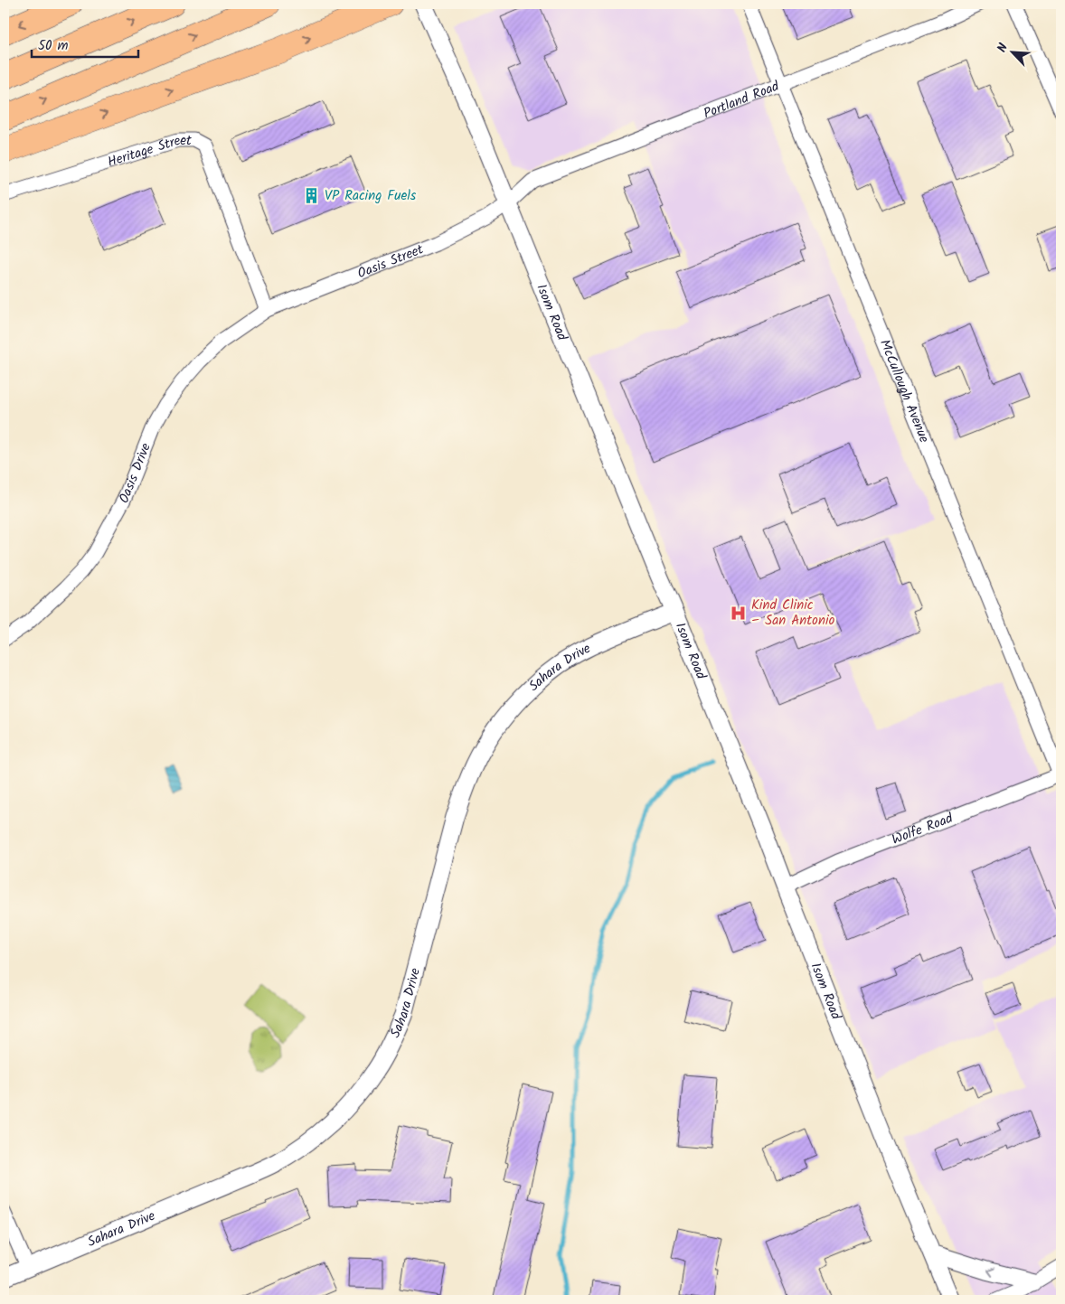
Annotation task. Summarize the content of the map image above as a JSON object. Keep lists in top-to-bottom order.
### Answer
{
  "streets": {
    "street": [
      "Portland Road",
      "Heritage Street",
      "Oasis Street",
      "Isom Road",
      "McCullough Avenue",
      "Oasis Drive",
      "Sahara Drive",
      "Wolfe Road"
    ]
  },
  "crossings": [
    ["Portland Road", "Oasis Street"],
    ["Portland Road", "Isom Road"],
    ["Portland Road", "McCullough Avenue"],
    ["Heritage Street", "Oasis Street"],
    ["Heritage Street", "Oasis Drive"],
    ["Oasis Street", "Isom Road"],
    ["Oasis Street", "Oasis Drive"],
    ["Isom Road", "Sahara Drive"],
    ["Isom Road", "Wolfe Road"],
    ["McCullough Avenue", "Wolfe Road"]
  ],
  "places": {
    "building": ["VP Racing Fuels"],
    "hospital": ["Kind Clinic – San Antonio"]
  },
  "scale_bar": "50 m",
  "north": "top left"
}
